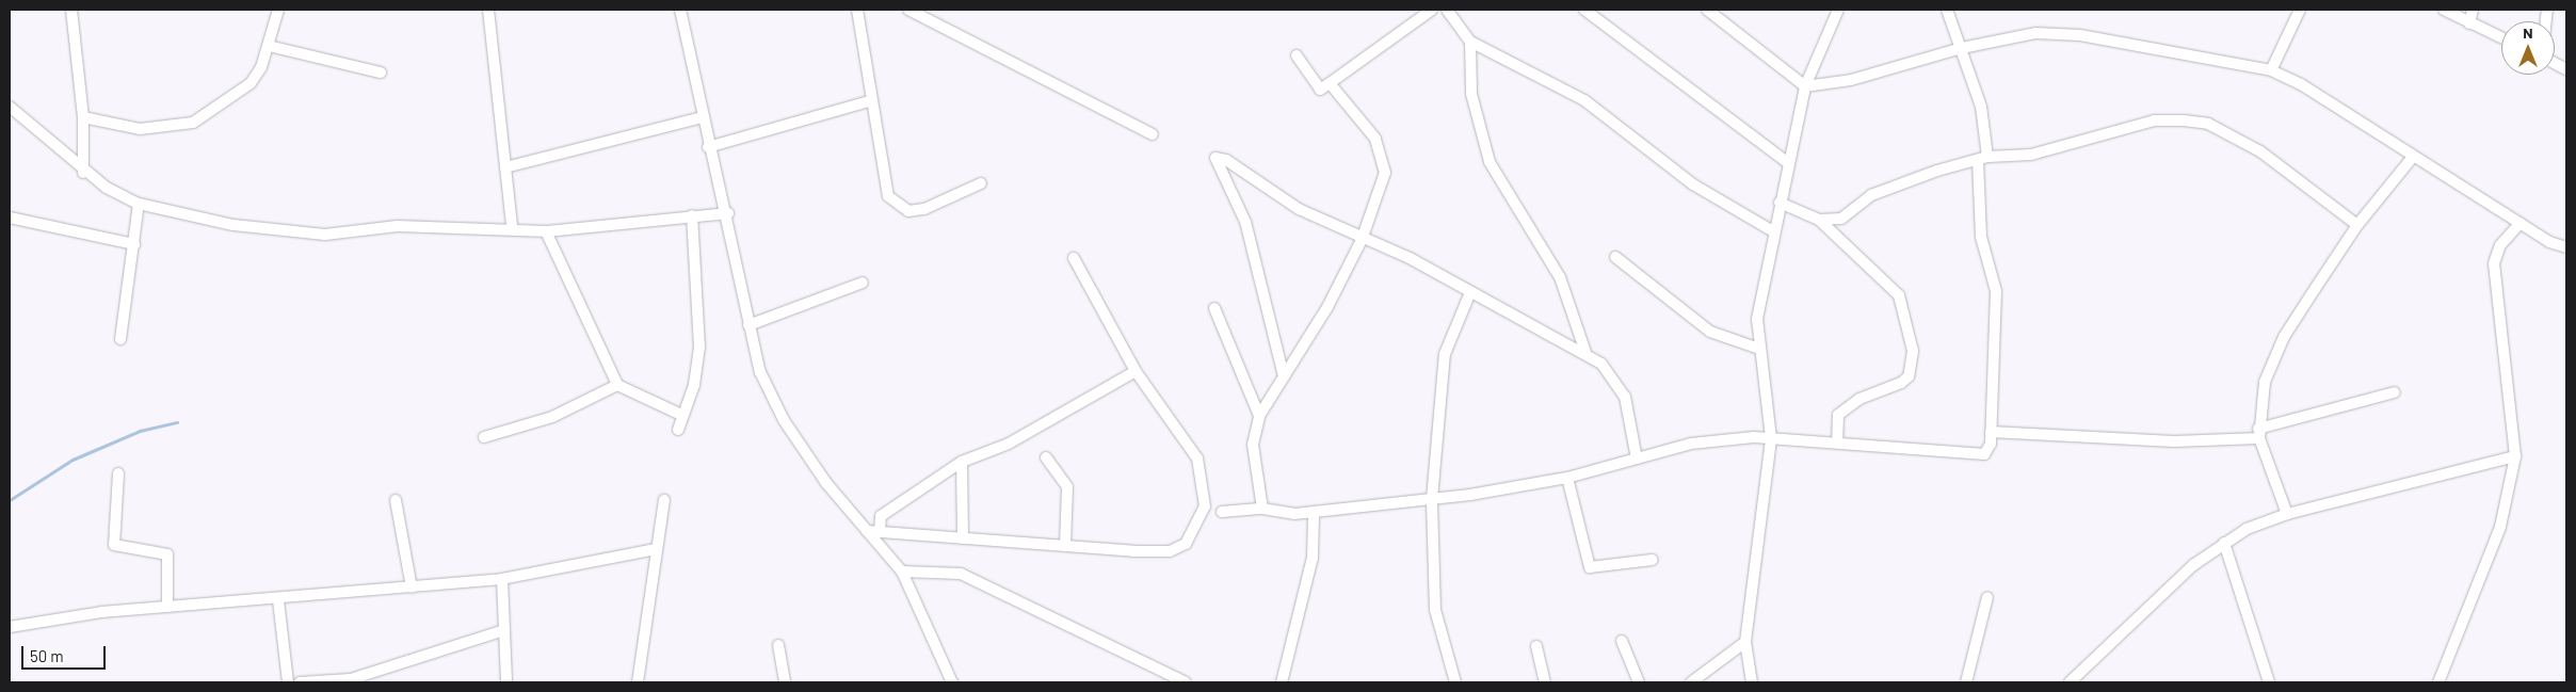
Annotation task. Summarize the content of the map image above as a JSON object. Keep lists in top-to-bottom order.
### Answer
{
  "scale_bar": "50 m",
  "north": "top"
}
